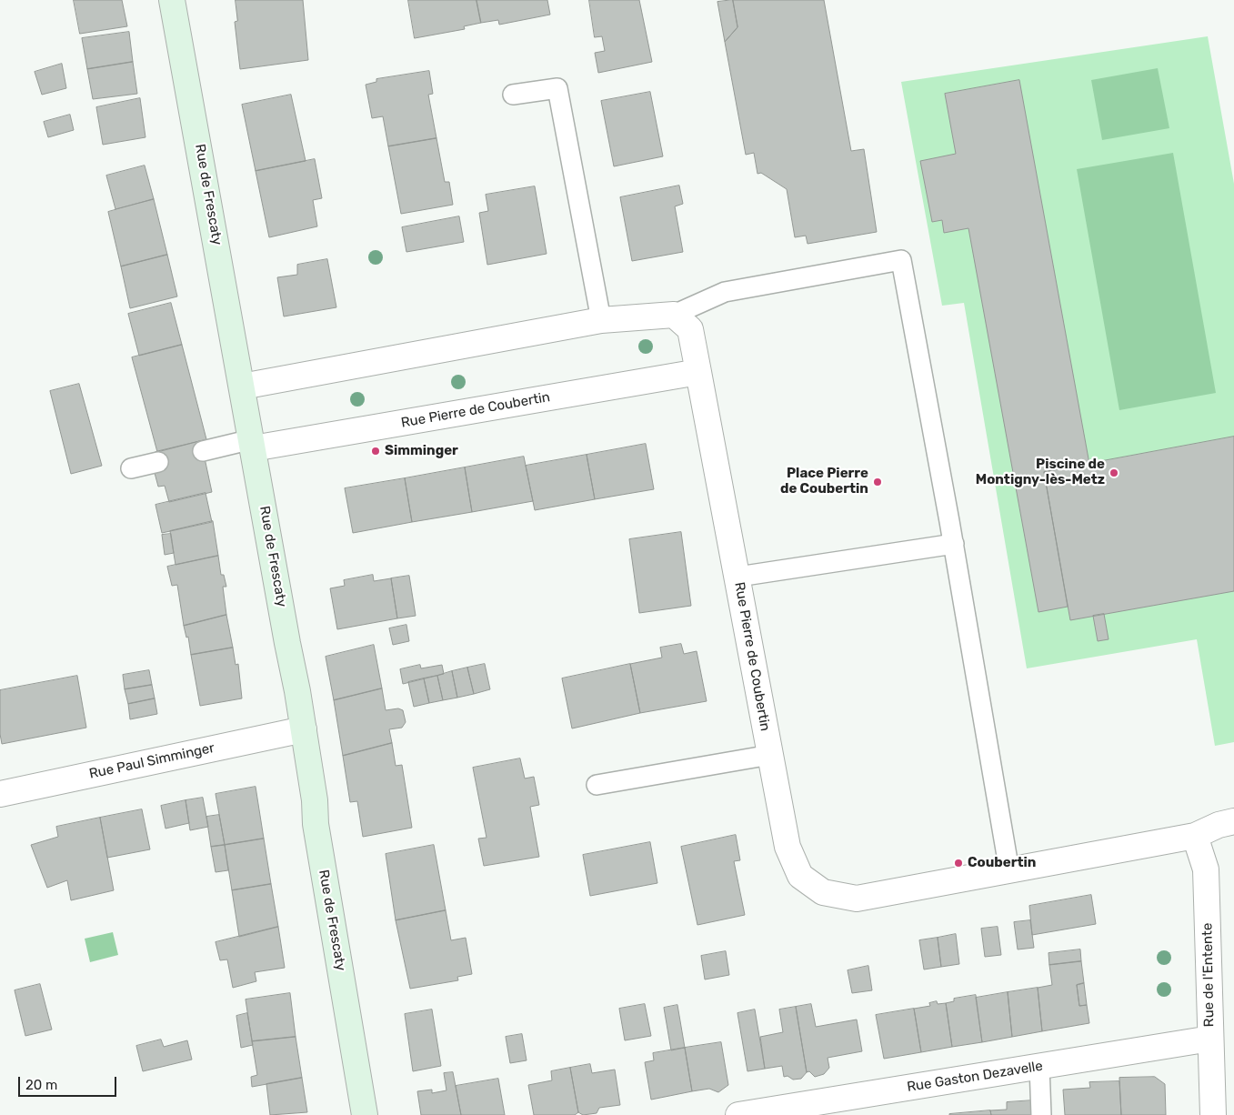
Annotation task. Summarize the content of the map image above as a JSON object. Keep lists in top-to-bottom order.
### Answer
{
  "streets": {
    "street": [
      "Rue de Frescaty",
      "Rue Pierre de Coubertin",
      "Rue Paul Simminger",
      "Rue de l'Entente",
      "Rue Gaston Dezavelle"
    ]
  },
  "crossings": [
    ["Rue de Frescaty", "Rue Pierre de Coubertin"],
    ["Rue de Frescaty", "Rue Paul Simminger"],
    ["Rue Pierre de Coubertin", "Rue de l'Entente"],
    ["Rue de l'Entente", "Rue Gaston Dezavelle"]
  ],
  "places": [
    "Simminger",
    "Piscine de Montigny-lès-Metz",
    "Place Pierre de Coubertin",
    "Coubertin"
  ],
  "scale_bar": "20 m"
}
